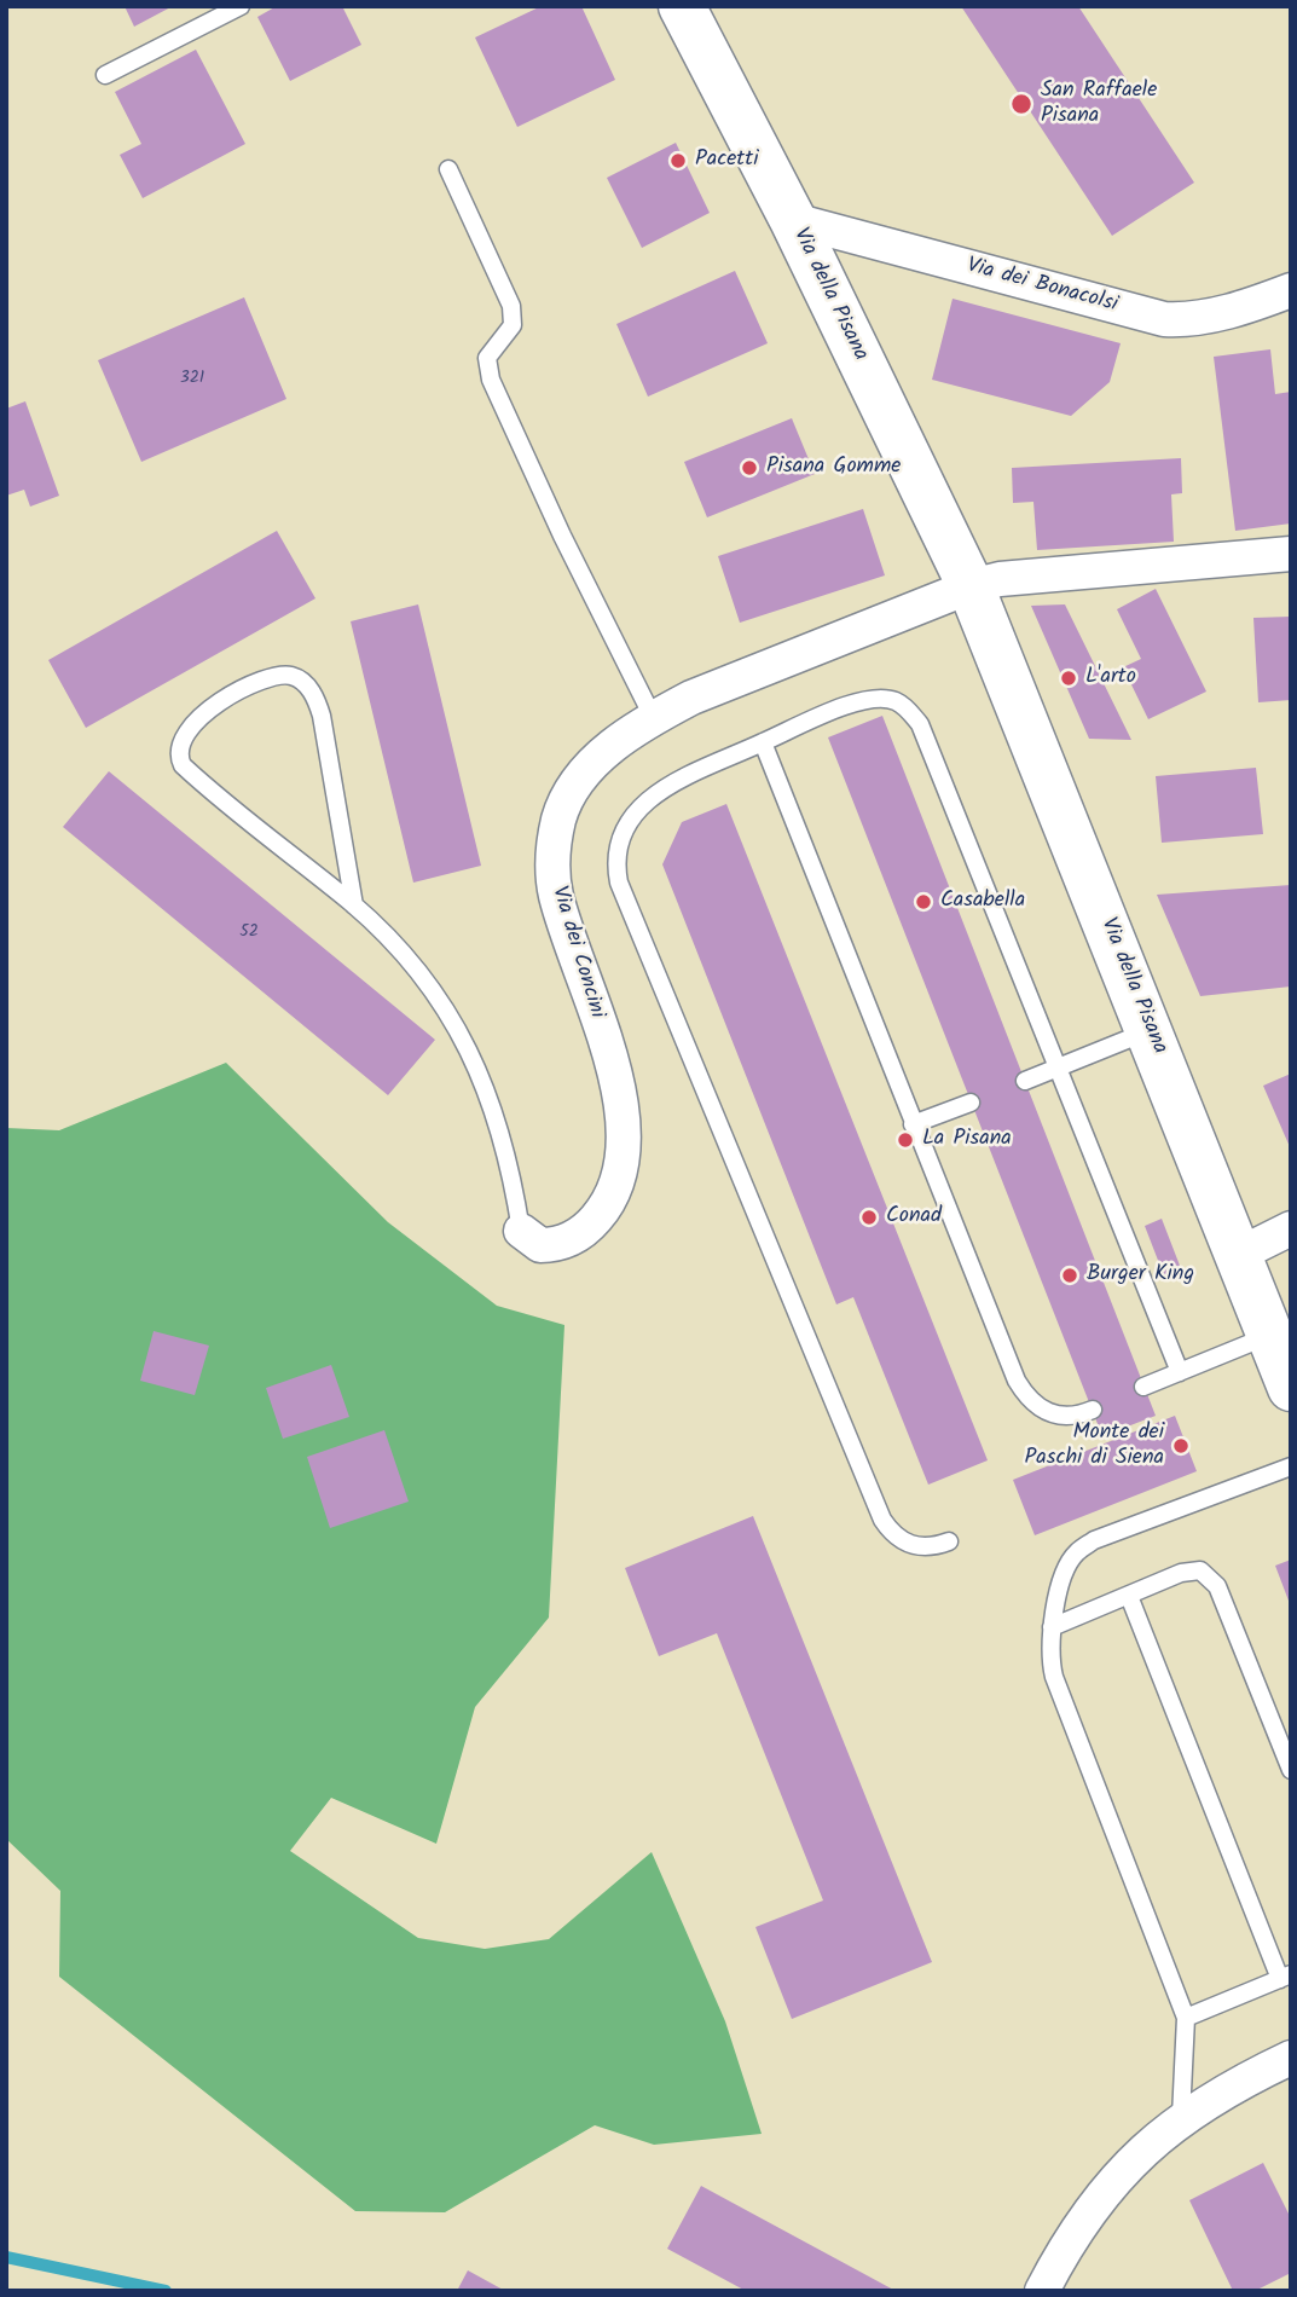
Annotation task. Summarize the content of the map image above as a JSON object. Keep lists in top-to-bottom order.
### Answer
{
  "streets": {
    "main road": ["Via della Pisana"],
    "street": ["Via dei Bonacolsi", "Via dei Concini"]
  },
  "crossings": [
    ["Via dei Bonacolsi", "Via della Pisana"],
    ["Via della Pisana", "Via dei Concini"]
  ],
  "places": [
    "San Raffaele Pisana",
    "Pacetti",
    "Pisana Gomme",
    "L'arto",
    "Casabella",
    "La Pisana",
    "Conad",
    "Burger King",
    "Monte dei Paschi di Siena"
  ],
  "house_numbers": ["321", "52"]
}
